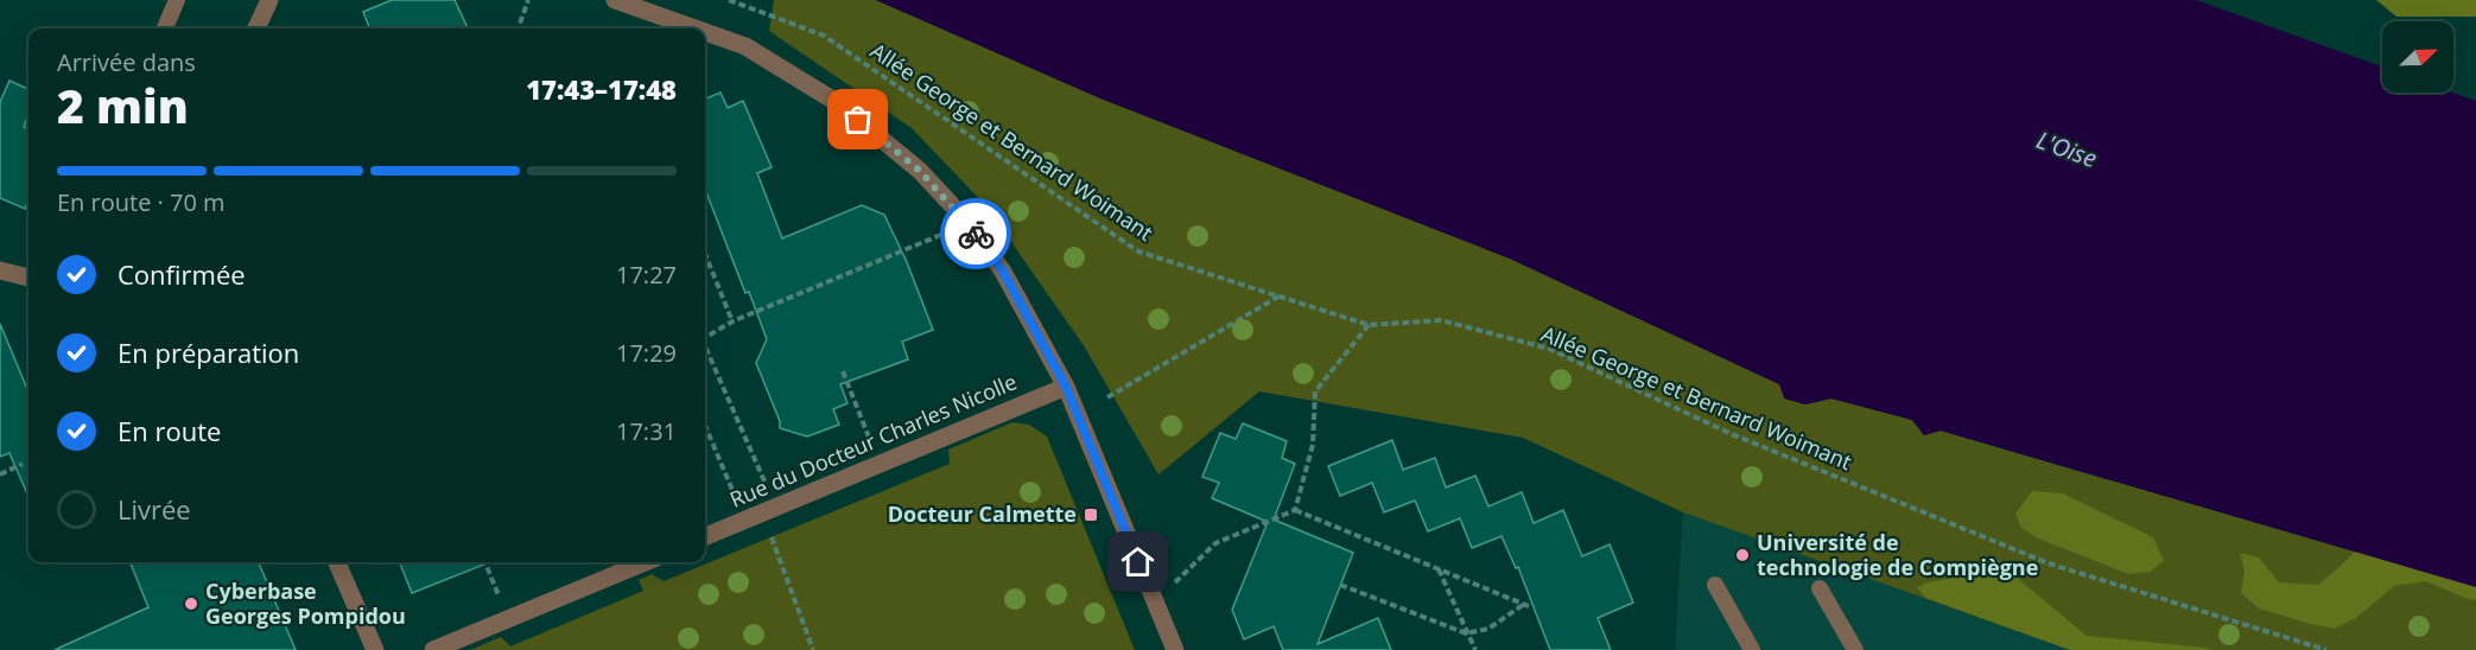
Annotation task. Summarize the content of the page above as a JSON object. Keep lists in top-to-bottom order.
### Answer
{
  "streets": {
    "street": ["Rue du Docteur Charles Nicolle"],
    "path": ["Allée George et Bernard Woimant"]
  },
  "water": ["L'Oise"],
  "places": {
    "transit": ["Docteur Calmette"],
    "other": ["Université de technologie de Compiègne", "Cyberbase Georges Pompidou"]
  },
  "north": "top right",
  "page": {
    "heading": ["2 min", "Arrivée dans", "17:43–17:48"],
    "bar": "En route · 70 m",
    "list": [
      ["Confirmée", "17:27"],
      ["En préparation", "17:29"],
      ["En route", "17:31"],
      "Livrée"
    ]
  }
}
